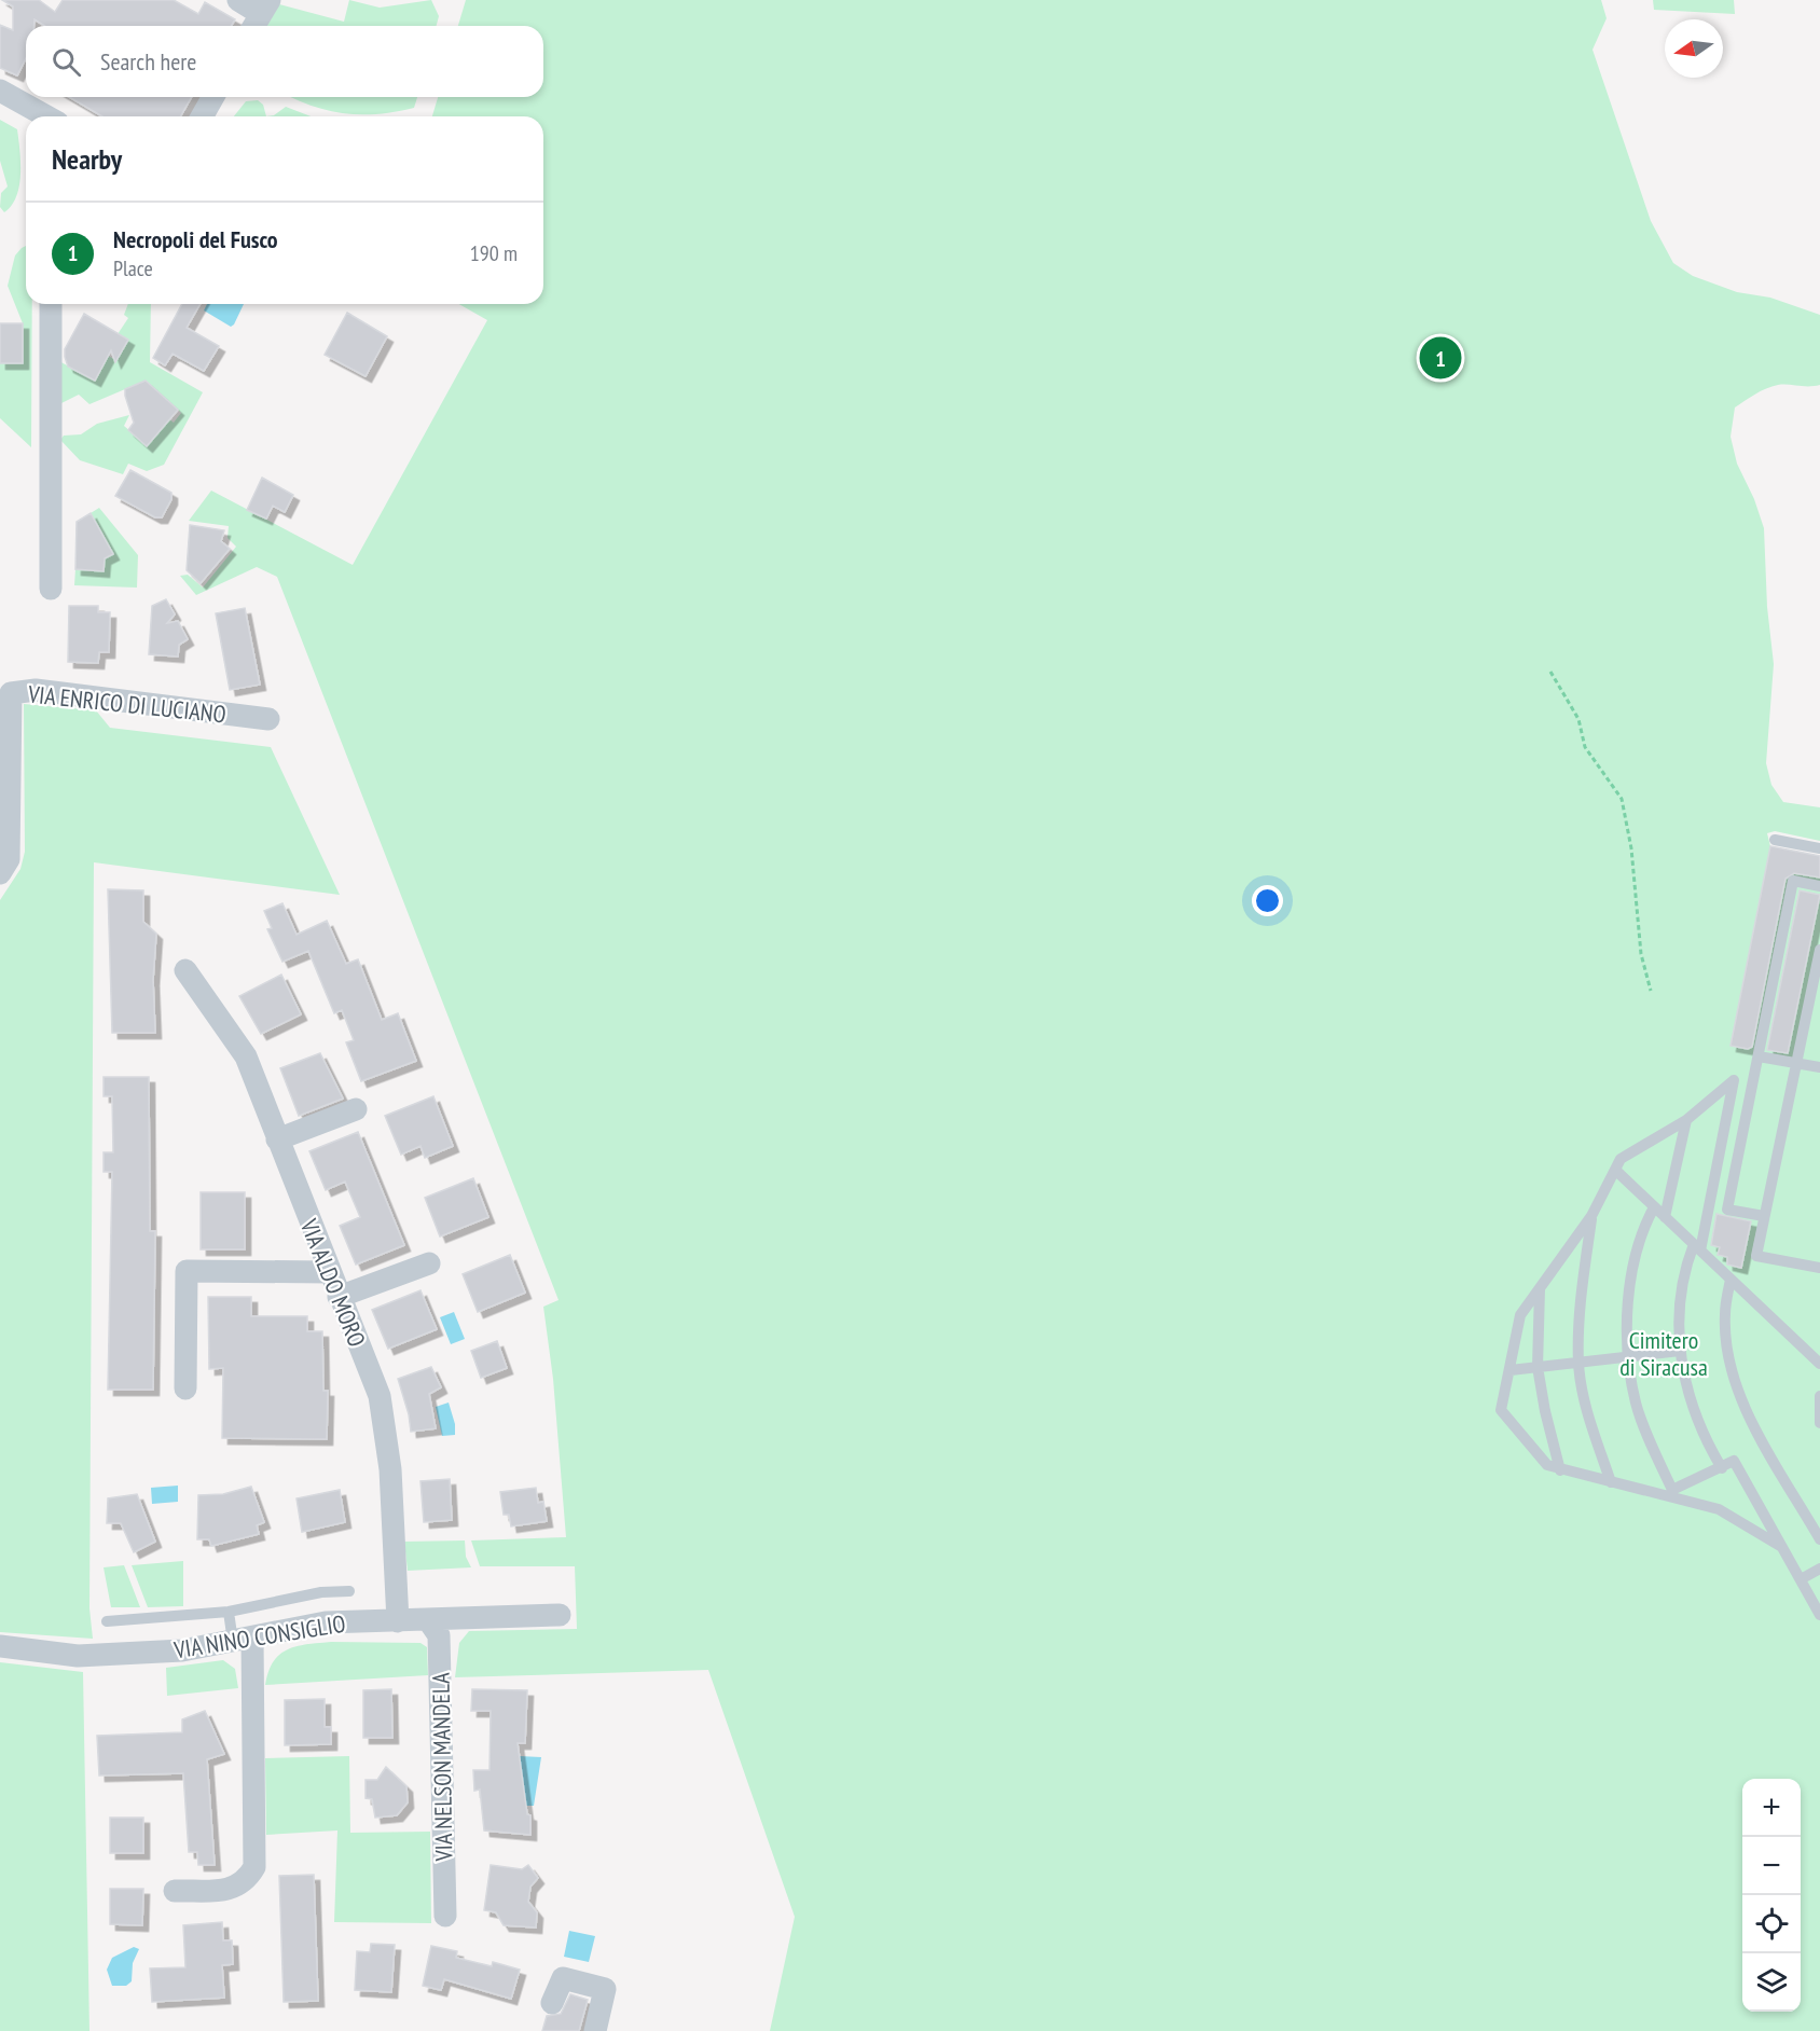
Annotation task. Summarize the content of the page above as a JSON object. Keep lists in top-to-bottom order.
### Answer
{
  "streets": {
    "street": [
      "VIA ENRICO DI LUCIANO",
      "VIA ALDO MORO",
      "VIA NINO CONSIGLIO",
      "VIA NELSON MANDELA"
    ]
  },
  "crossings": [
    ["VIA ALDO MORO", "VIA NINO CONSIGLIO"],
    ["VIA NINO CONSIGLIO", "VIA NELSON MANDELA"]
  ],
  "parks": ["Cimitero di Siracusa"],
  "north": "left",
  "page": {
    "search": "Search here",
    "heading": "Nearby",
    "list": [
      {
        "mark": "1",
        "name": "Necropoli del Fusco",
        "note": "Place",
        "value": "190 m"
      }
    ],
    "pins": "1",
    "map_buttons": ["+", "−"]
  }
}
